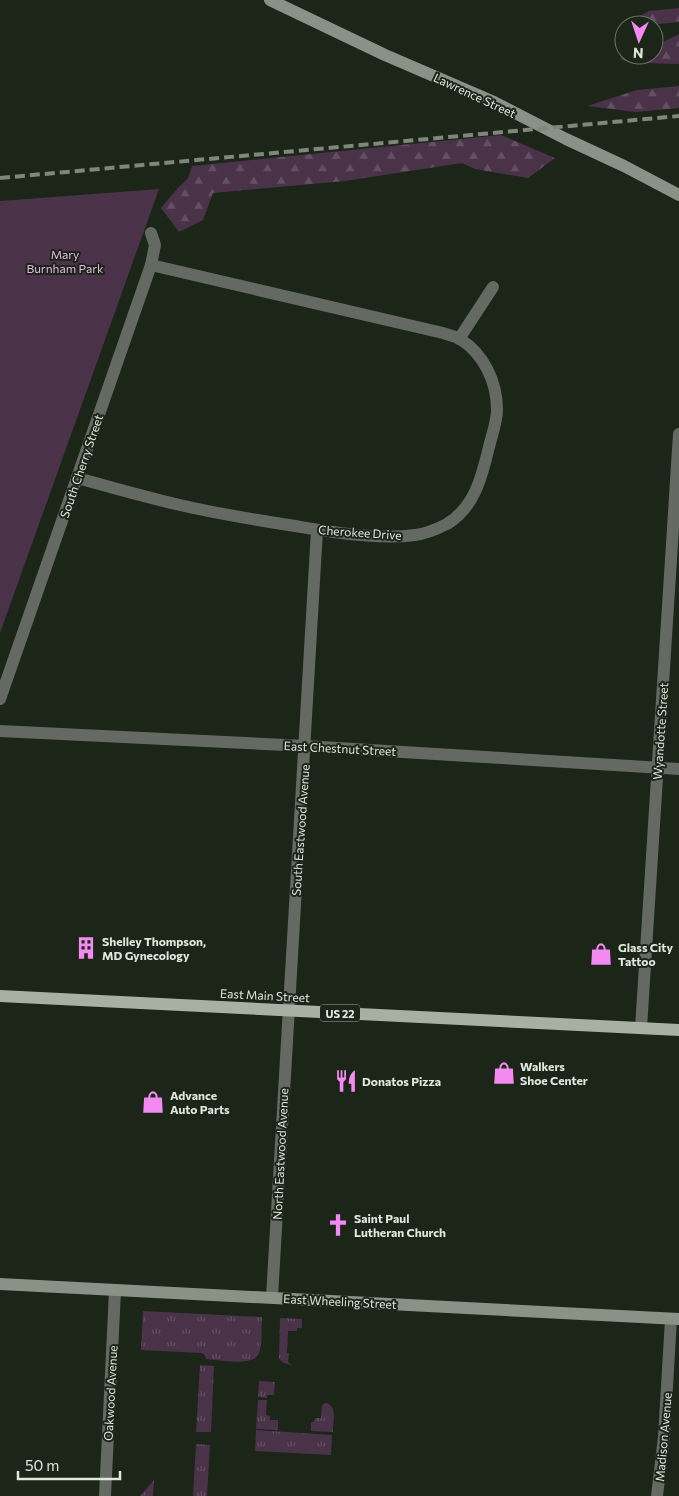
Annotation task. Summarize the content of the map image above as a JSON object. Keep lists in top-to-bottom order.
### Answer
{
  "streets": {
    "main road": ["East Main Street", "US 22"],
    "street": [
      "Lawrence Street",
      "South Cherry Street",
      "Cherokee Drive",
      "Wyandotte Street",
      "East Chestnut Street",
      "South Eastwood Avenue",
      "North Eastwood Avenue",
      "East Wheeling Street",
      "Oakwood Avenue",
      "Madison Avenue"
    ]
  },
  "crossings": [
    ["South Cherry Street", "Cherokee Drive"],
    ["Cherokee Drive", "South Eastwood Avenue"],
    ["Wyandotte Street", "East Chestnut Street"],
    ["Wyandotte Street", "East Main Street"],
    ["East Chestnut Street", "South Eastwood Avenue"],
    ["South Eastwood Avenue", "East Main Street"],
    ["South Eastwood Avenue", "North Eastwood Avenue"],
    ["East Main Street", "North Eastwood Avenue"],
    ["North Eastwood Avenue", "East Wheeling Street"],
    ["East Wheeling Street", "Oakwood Avenue"],
    ["East Wheeling Street", "Madison Avenue"]
  ],
  "parks": ["Mary Burnham Park"],
  "places": {
    "building": ["Shelley Thompson, MD Gynecology"],
    "shop": ["Glass City Tattoo", "Walkers Shoe Center", "Advance Auto Parts"],
    "restaurant": ["Donatos Pizza"],
    "church": ["Saint Paul Lutheran Church"]
  },
  "scale_bar": "50 m",
  "north": "bottom"
}
